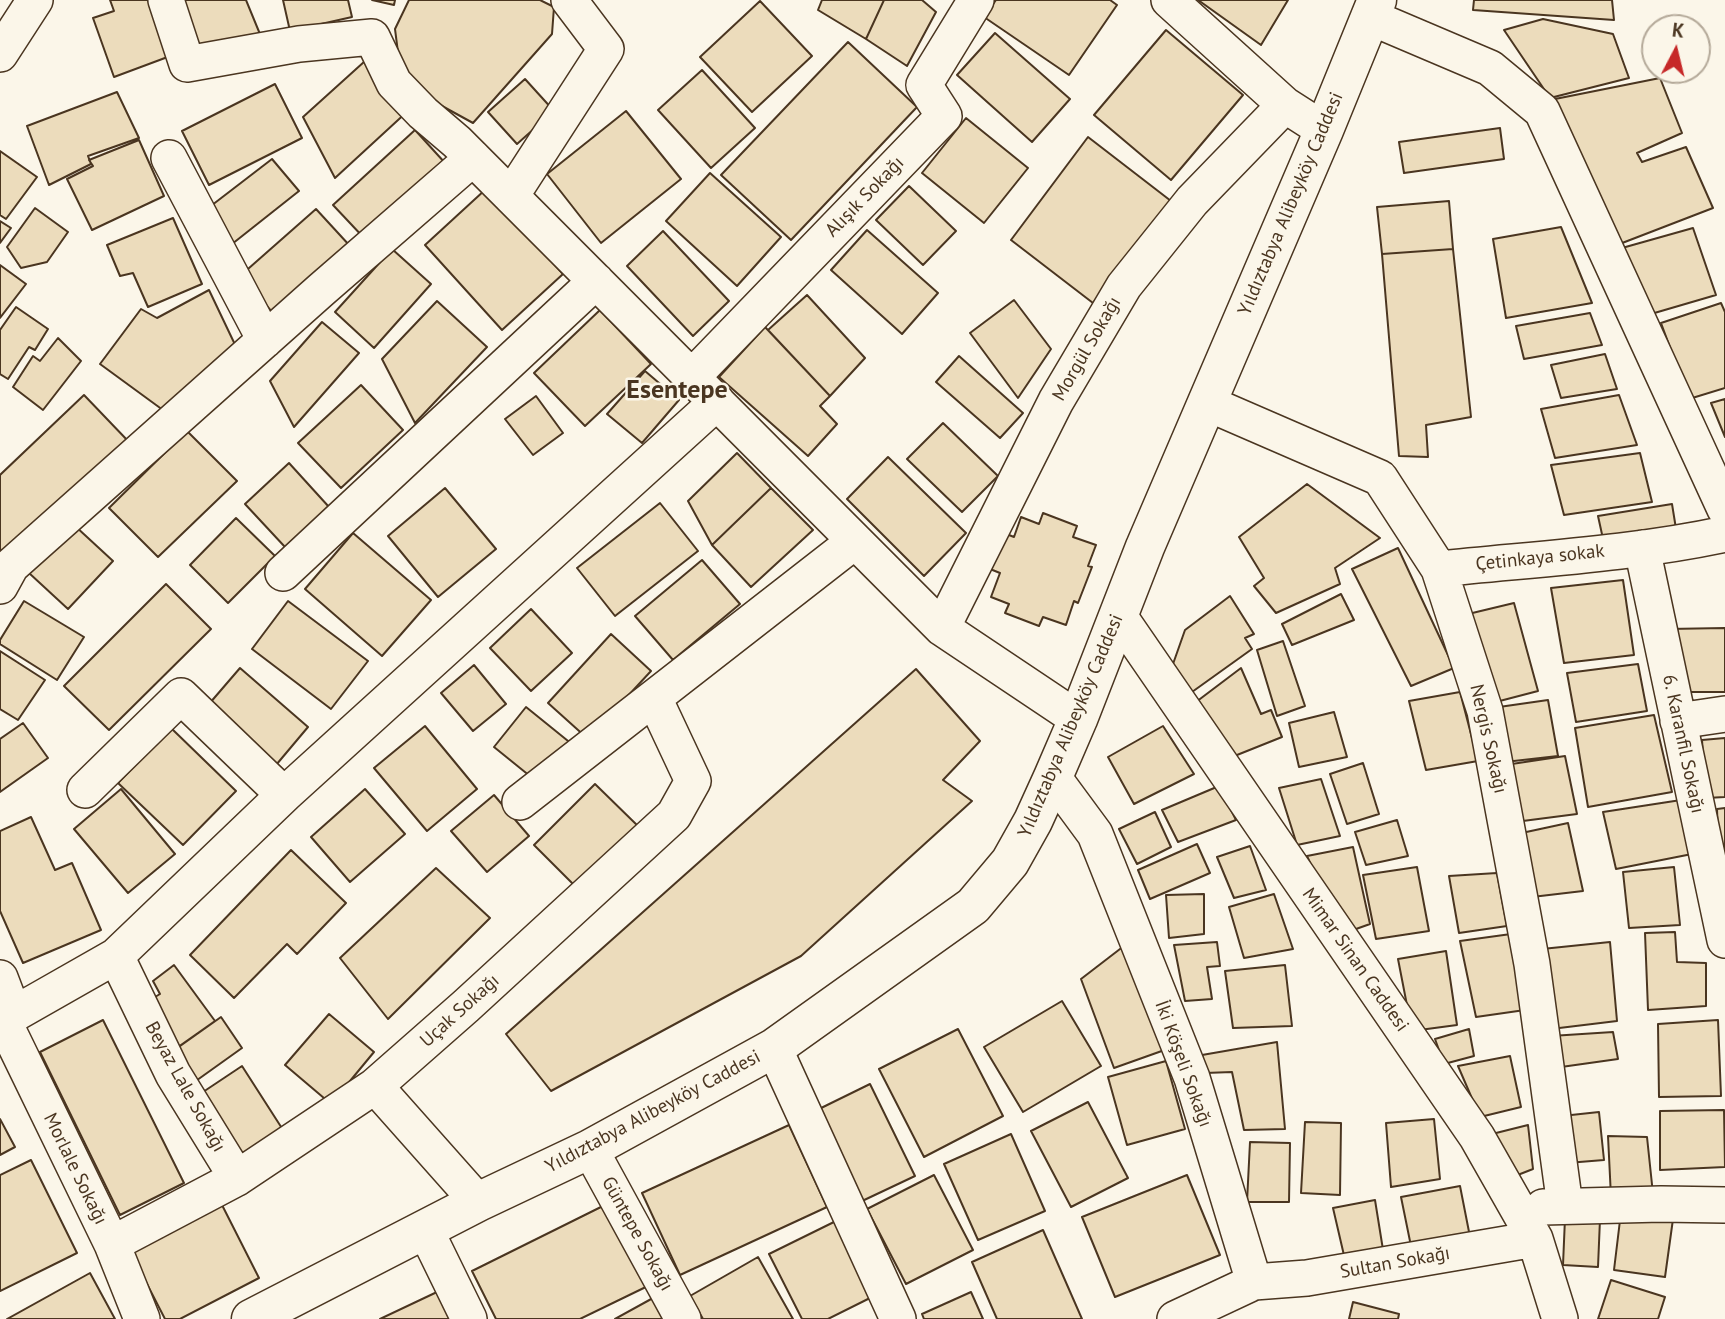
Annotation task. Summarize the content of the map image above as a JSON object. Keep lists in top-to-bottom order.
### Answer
{
  "streets": {
    "main road": ["Yıldıztabya Alibeyköy Caddesi"],
    "street": [
      "Alışık Sokağı",
      "Morgül Sokağı",
      "Çetinkaya sokak",
      "Nergis Sokağı",
      "6. Karanfil Sokağı",
      "Mimar Sinan Caddesi",
      "Uçak Sokağı",
      "İki Köşeli Sokağı",
      "Beyaz Lale Sokağı",
      "Morlale Sokağı",
      "Güntepe Sokağı",
      "Sultan Sokağı"
    ]
  },
  "crossings": [
    ["Yıldıztabya Alibeyköy Caddesi", "Nergis Sokağı"],
    ["Yıldıztabya Alibeyköy Caddesi", "Mimar Sinan Caddesi"],
    ["Yıldıztabya Alibeyköy Caddesi", "İki Köşeli Sokağı"],
    ["Yıldıztabya Alibeyköy Caddesi", "Güntepe Sokağı"],
    ["Çetinkaya sokak", "Nergis Sokağı"],
    ["Çetinkaya sokak", "6. Karanfil Sokağı"],
    ["Mimar Sinan Caddesi", "Sultan Sokağı"],
    ["Uçak Sokağı", "Beyaz Lale Sokağı"],
    ["Uçak Sokağı", "Morlale Sokağı"],
    ["İki Köşeli Sokağı", "Sultan Sokağı"]
  ],
  "districts": ["Esentepe"],
  "north": "top"
}
